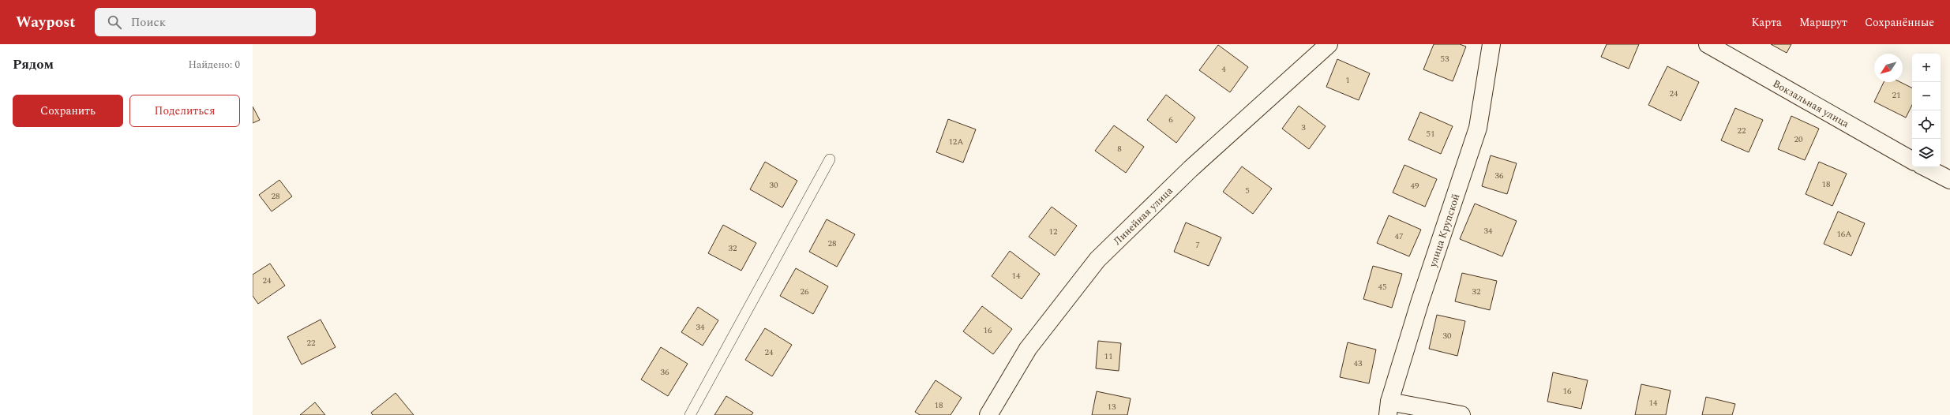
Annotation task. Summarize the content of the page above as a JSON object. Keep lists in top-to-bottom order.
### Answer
{
  "streets": {
    "street": ["Вокзальная улица", "Линейная улица", "улица Крупской"]
  },
  "house_numbers": [
    "53",
    "4",
    "1",
    "24",
    "21",
    "6",
    "3",
    "22",
    "51",
    "20",
    "12А",
    "8",
    "36",
    "18",
    "30",
    "49",
    "5",
    "28",
    "34",
    "12",
    "16А",
    "47",
    "28",
    "7",
    "32",
    "14",
    "24",
    "45",
    "26",
    "32",
    "34",
    "16",
    "30",
    "22",
    "24",
    "11",
    "43",
    "36",
    "16",
    "14",
    "18",
    "13"
  ],
  "north": "bottom left",
  "page": {
    "header": "Waypost",
    "search": "Поиск",
    "nav": ["Карта", "Маршрут", "Сохранённые"],
    "heading": ["Рядом", "Найдено: 0"],
    "map_buttons": ["+", "−"],
    "buttons": ["Сохранить", "Поделиться"]
  }
}
